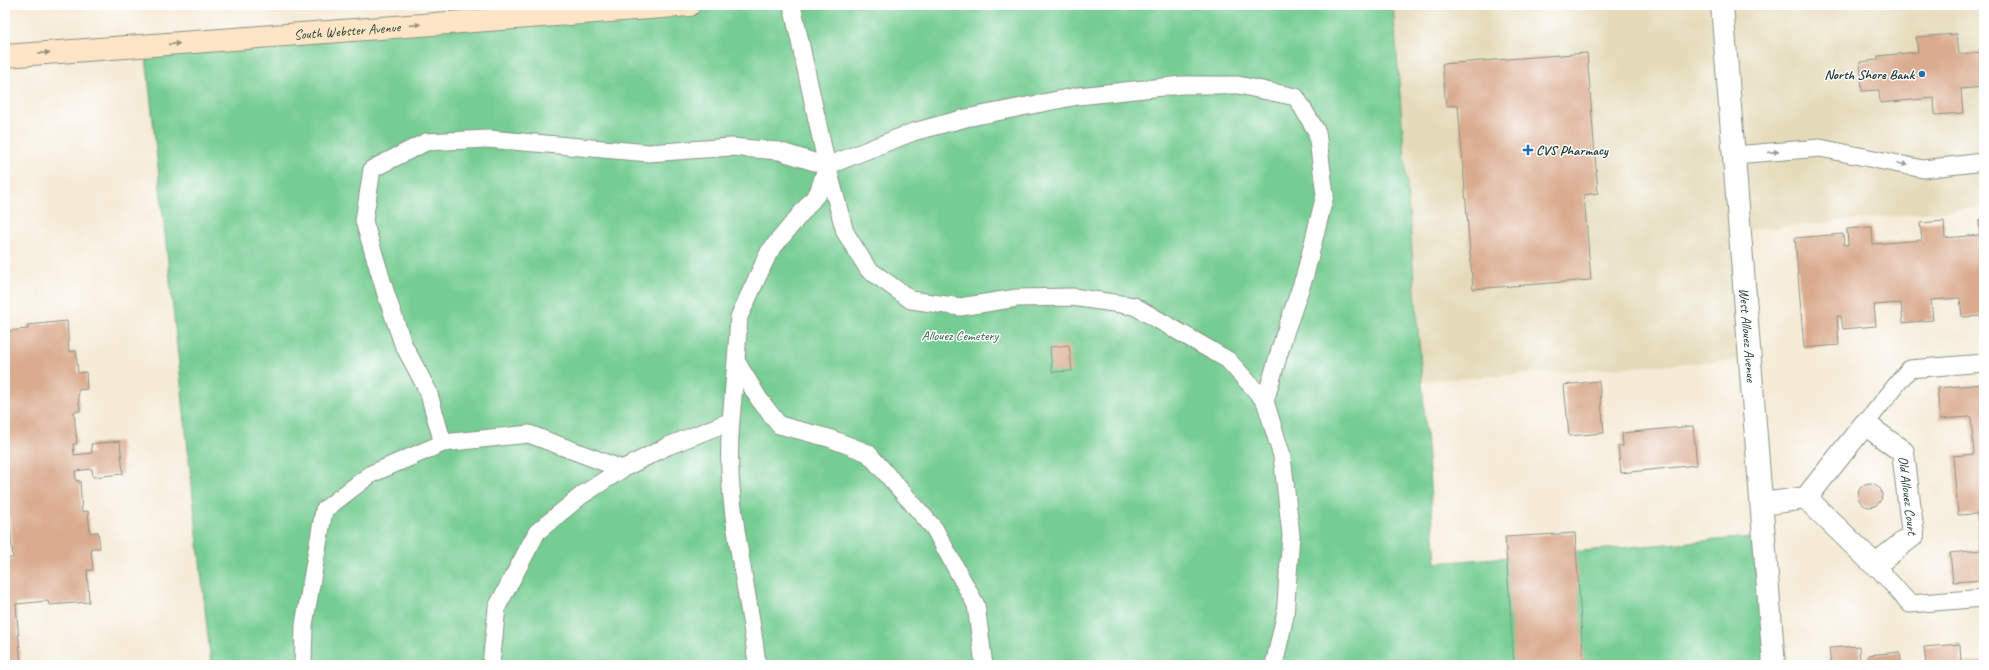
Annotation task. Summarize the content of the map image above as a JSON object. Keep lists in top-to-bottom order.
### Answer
{
  "streets": {
    "main road": ["South Webster Avenue"],
    "street": ["West Allouez Avenue", "Old Allouez Court"]
  },
  "one_way": ["South Webster Avenue"],
  "parks": ["Allouez Cemetery"],
  "places": {
    "other": ["North Shore Bank"],
    "health": ["CVS Pharmacy"]
  }
}
